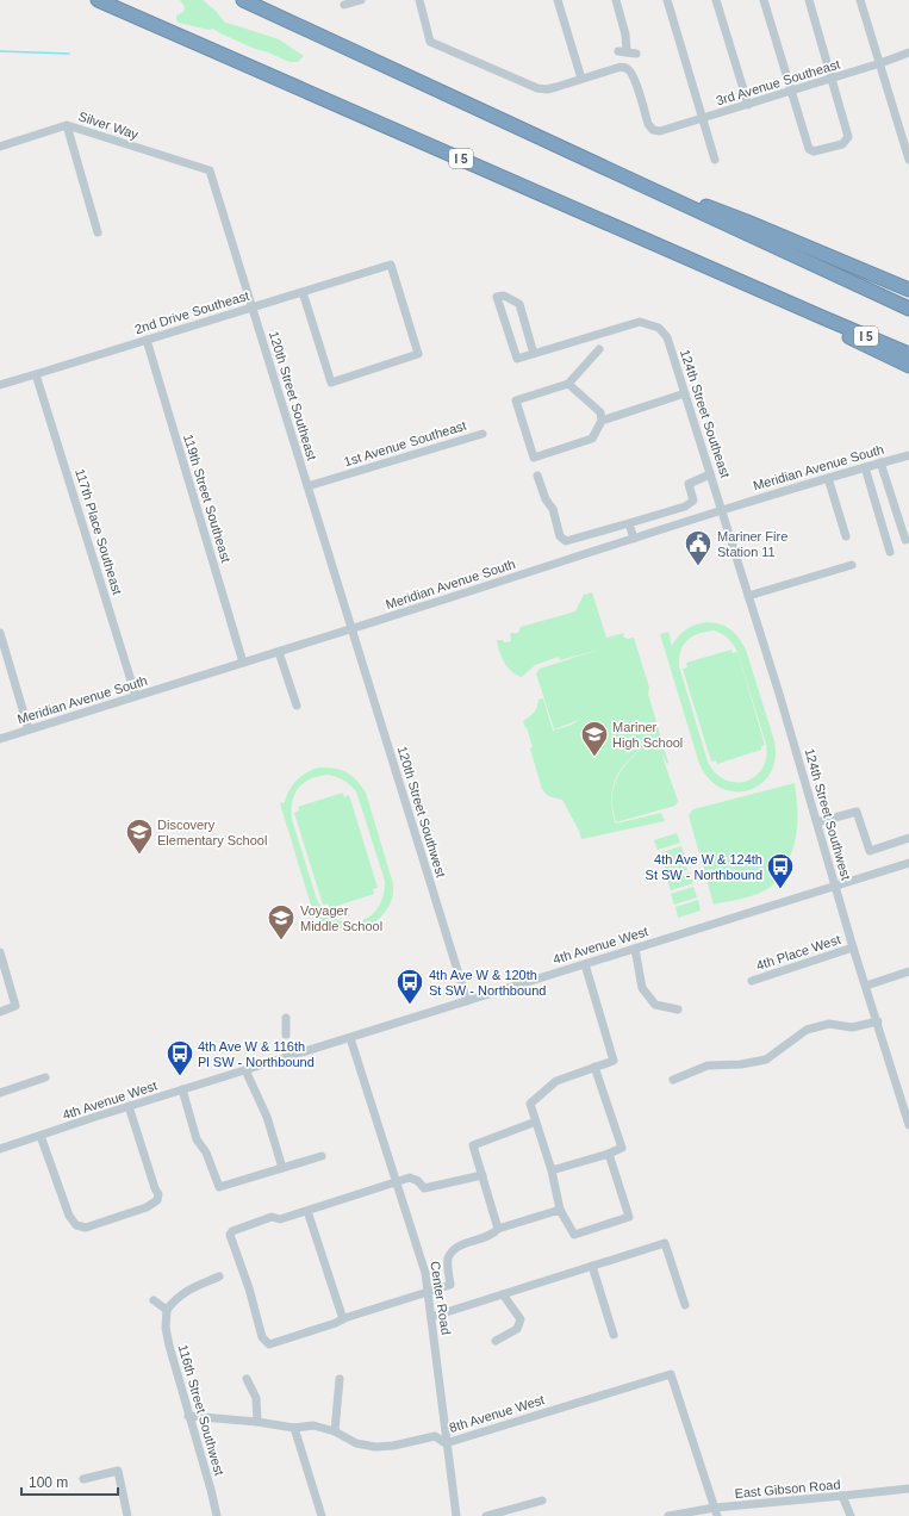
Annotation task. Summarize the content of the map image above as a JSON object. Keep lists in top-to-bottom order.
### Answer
{
  "streets": {
    "highway": ["I 5"],
    "street": [
      "3rd Avenue Southeast",
      "Silver Way",
      "2nd Drive Southeast",
      "120th Street Southeast",
      "124th Street Southeast",
      "1st Avenue Southeast",
      "Meridian Avenue South",
      "119th Street Southeast",
      "117th Place Southeast",
      "120th Street Southwest",
      "124th Street Southwest",
      "4th Avenue West",
      "4th Place West",
      "Center Road",
      "116th Street Southwest",
      "8th Avenue West",
      "East Gibson Road"
    ]
  },
  "crossings": [
    ["Silver Way", "120th Street Southeast"],
    ["2nd Drive Southeast", "120th Street Southeast"],
    ["2nd Drive Southeast", "119th Street Southeast"],
    ["2nd Drive Southeast", "117th Place Southeast"],
    ["120th Street Southeast", "1st Avenue Southeast"],
    ["120th Street Southeast", "Meridian Avenue South"],
    ["120th Street Southeast", "120th Street Southwest"],
    ["124th Street Southeast", "Meridian Avenue South"],
    ["124th Street Southeast", "124th Street Southwest"],
    ["Meridian Avenue South", "119th Street Southeast"],
    ["Meridian Avenue South", "117th Place Southeast"],
    ["Meridian Avenue South", "120th Street Southwest"],
    ["Meridian Avenue South", "124th Street Southwest"],
    ["120th Street Southwest", "4th Avenue West"],
    ["124th Street Southwest", "4th Avenue West"],
    ["124th Street Southwest", "4th Place West"],
    ["4th Avenue West", "Center Road"],
    ["Center Road", "8th Avenue West"],
    ["116th Street Southwest", "8th Avenue West"],
    ["8th Avenue West", "East Gibson Road"]
  ],
  "places": {
    "public building": ["Mariner Fire Station 11"],
    "school or university": ["Mariner High School", "Discovery Elementary School", "Voyager Middle School"],
    "bus stop": ["4th Ave W & 124th St SW - Northbound", "4th Ave W & 120th St SW - Northbound", "4th Ave W & 116th Pl SW - Northbound"]
  },
  "scale_bar": "100 m"
}
